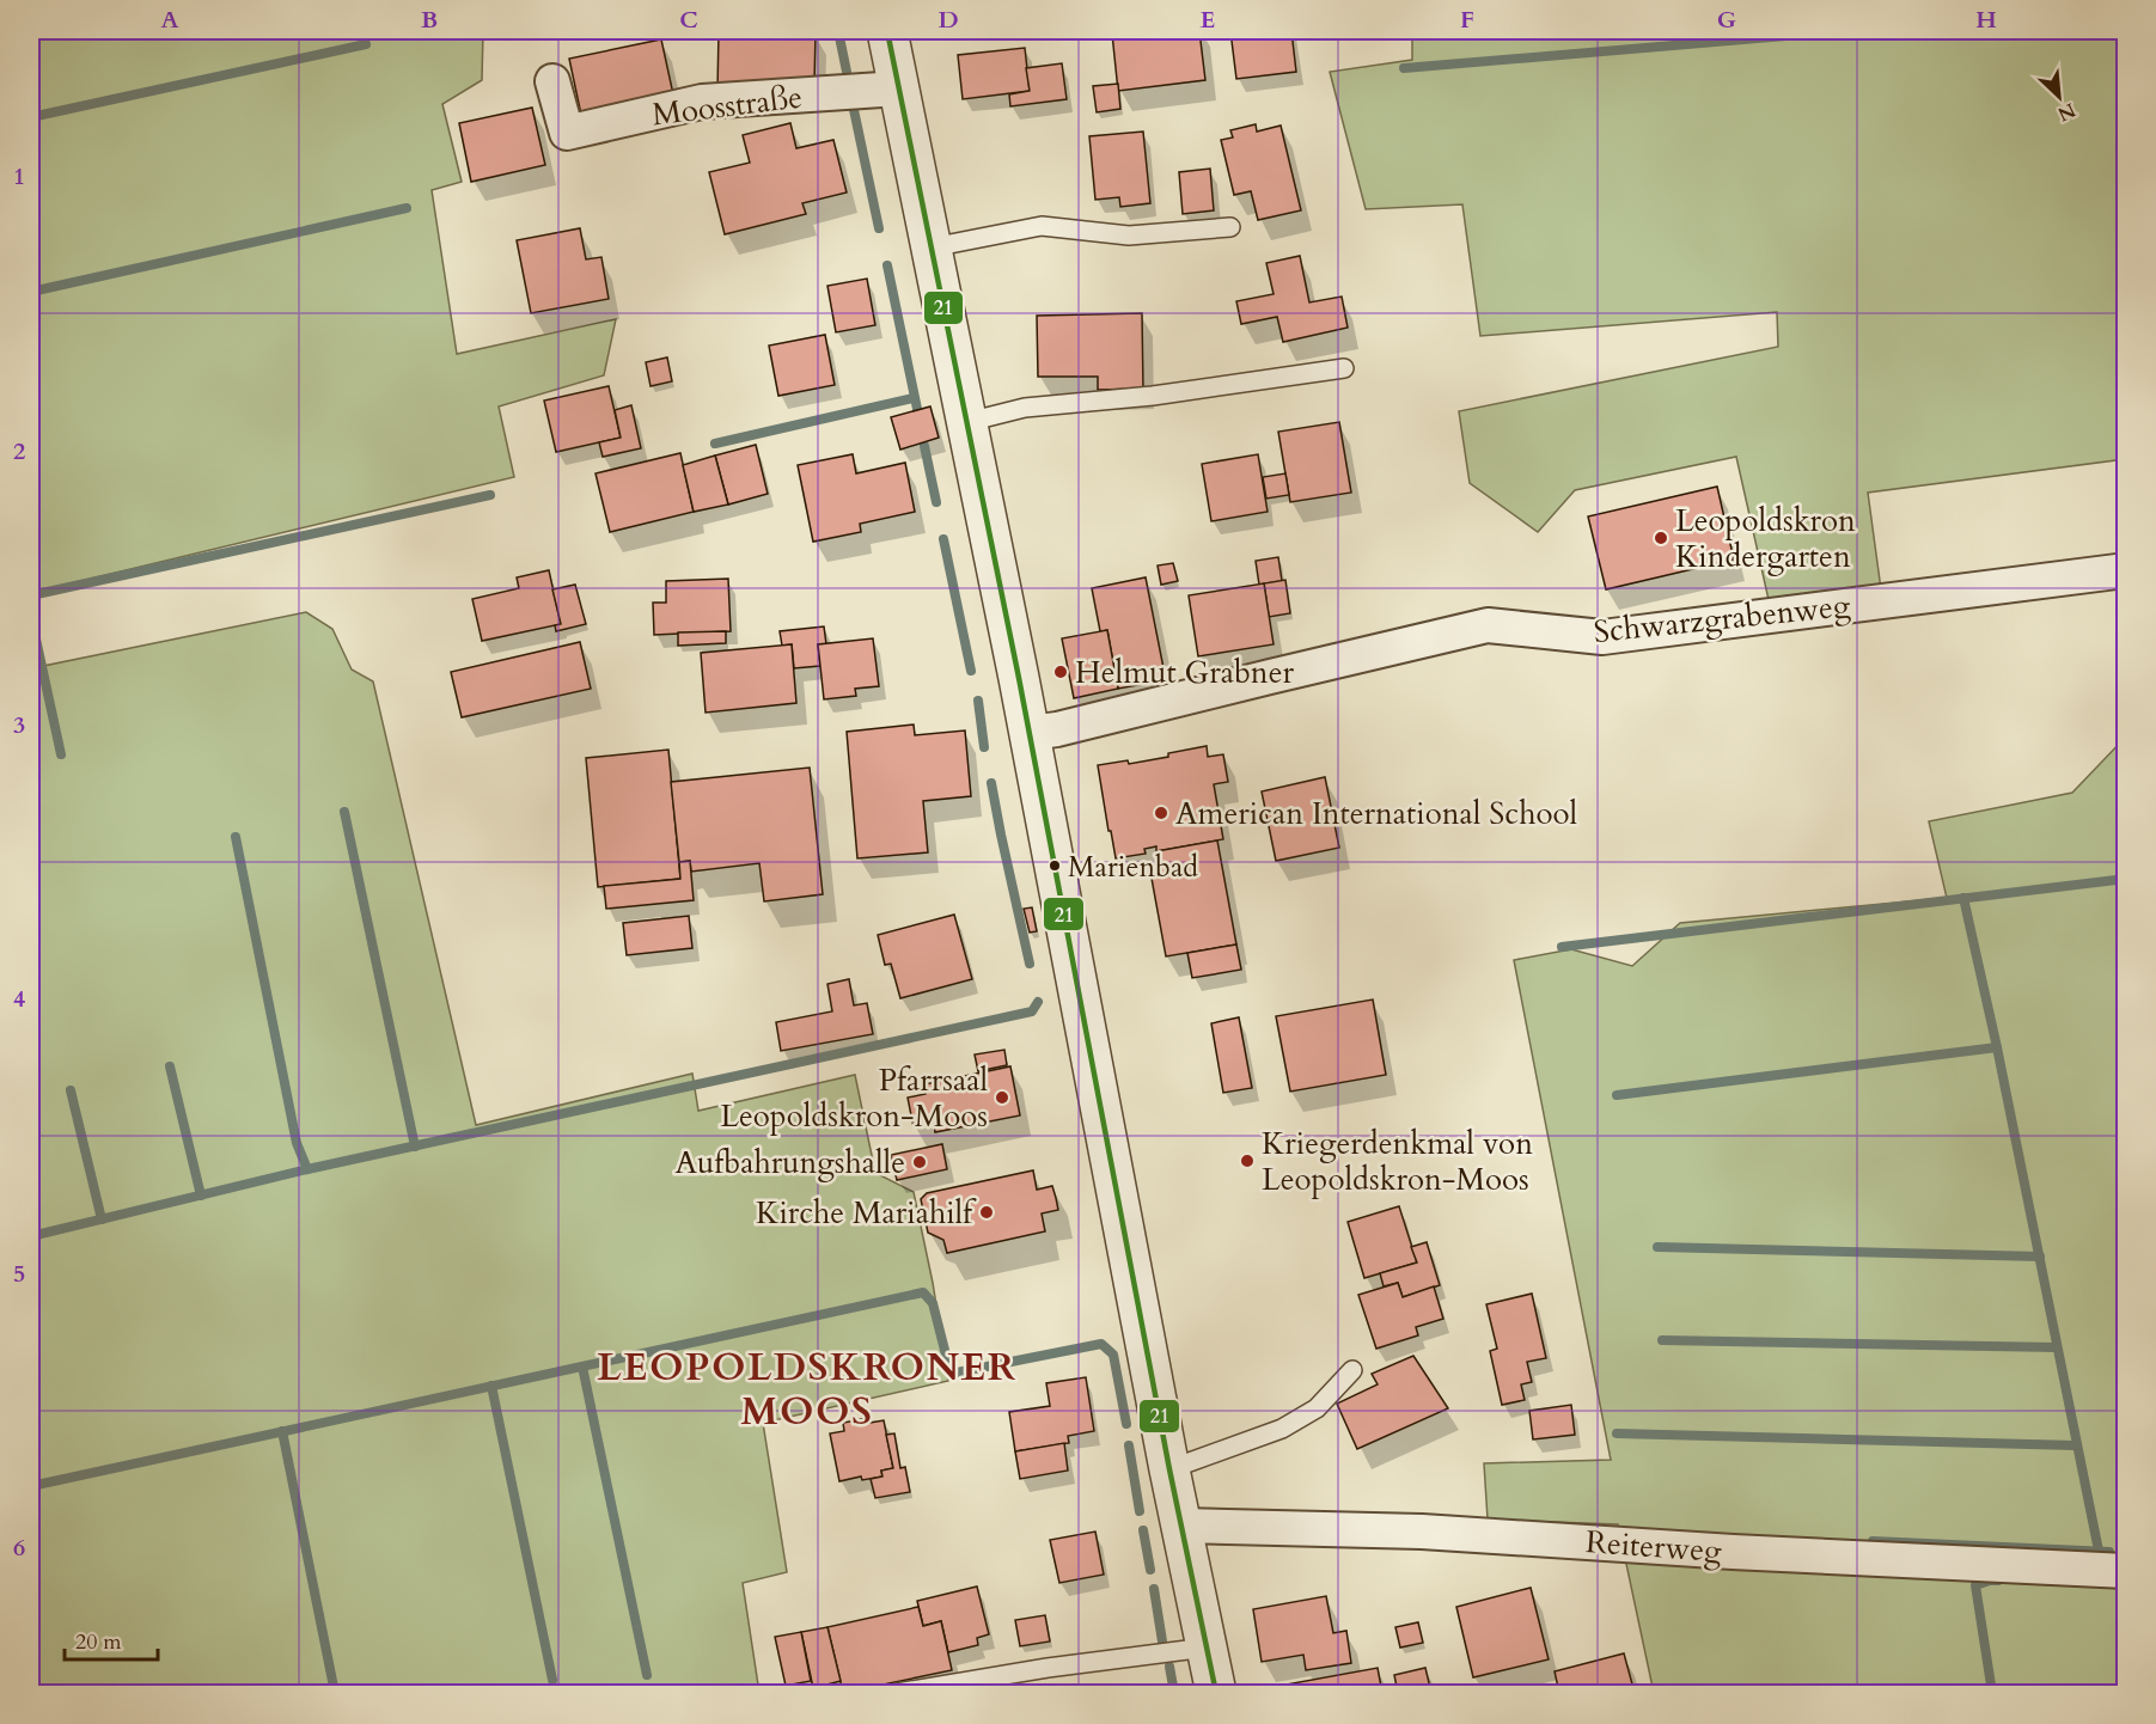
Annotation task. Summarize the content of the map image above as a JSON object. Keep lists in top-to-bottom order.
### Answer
{
  "streets": {
    "street": ["Moosstraße", "Schwarzgrabenweg", "Reiterweg"]
  },
  "districts": ["LEOPOLDSKRONER MOOS"],
  "places": [
    "Leopoldskron Kindergarten",
    "Helmut Grabner",
    "American International School",
    "Marienbad",
    "Pfarrsaal Leopoldskron-Moos",
    "Kriegerdenkmal von Leopoldskron-Moos",
    "Aufbahrungshalle",
    "Kirche Mariahilf"
  ],
  "lines": ["transit line 21"],
  "scale_bar": "20 m",
  "north": "bottom right",
  "grid": {
    "columns": [
      "A",
      "B",
      "C",
      "D",
      "E",
      "F",
      "G",
      "H"
    ],
    "rows": [
      "1",
      "2",
      "3",
      "4",
      "5",
      "6"
    ]
  }
}
